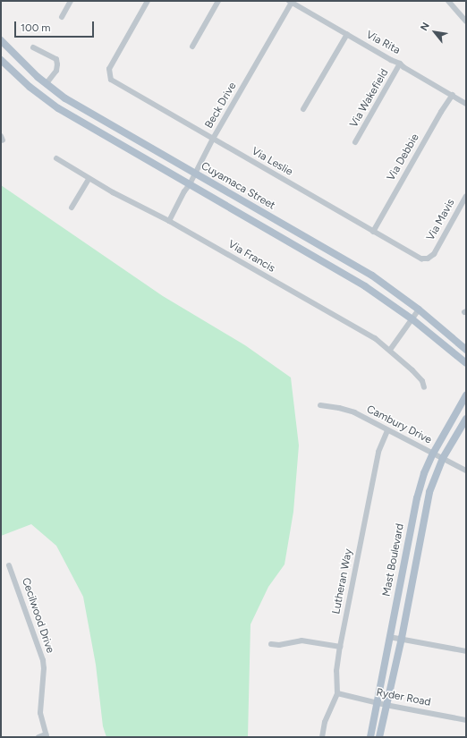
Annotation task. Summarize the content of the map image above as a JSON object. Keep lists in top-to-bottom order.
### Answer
{
  "streets": {
    "main road": ["Cuyamaca Street", "Mast Boulevard"],
    "street": [
      "Via Rita",
      "Via Wakefield",
      "Beck Drive",
      "Via Debbie",
      "Via Leslie",
      "Via Mavis",
      "Via Francis",
      "Cambury Drive",
      "Lutheran Way",
      "Cecilwood Drive",
      "Ryder Road"
    ]
  },
  "crossings": [
    ["Via Rita", "Via Wakefield"],
    ["Via Rita", "Beck Drive"],
    ["Via Rita", "Via Debbie"],
    ["Beck Drive", "Via Leslie"],
    ["Beck Drive", "Cuyamaca Street"],
    ["Beck Drive", "Via Francis"],
    ["Via Debbie", "Via Leslie"],
    ["Via Leslie", "Via Mavis"],
    ["Cambury Drive", "Mast Boulevard"],
    ["Cambury Drive", "Lutheran Way"],
    ["Mast Boulevard", "Ryder Road"],
    ["Lutheran Way", "Ryder Road"]
  ],
  "scale_bar": "100 m",
  "north": "top left"
}
